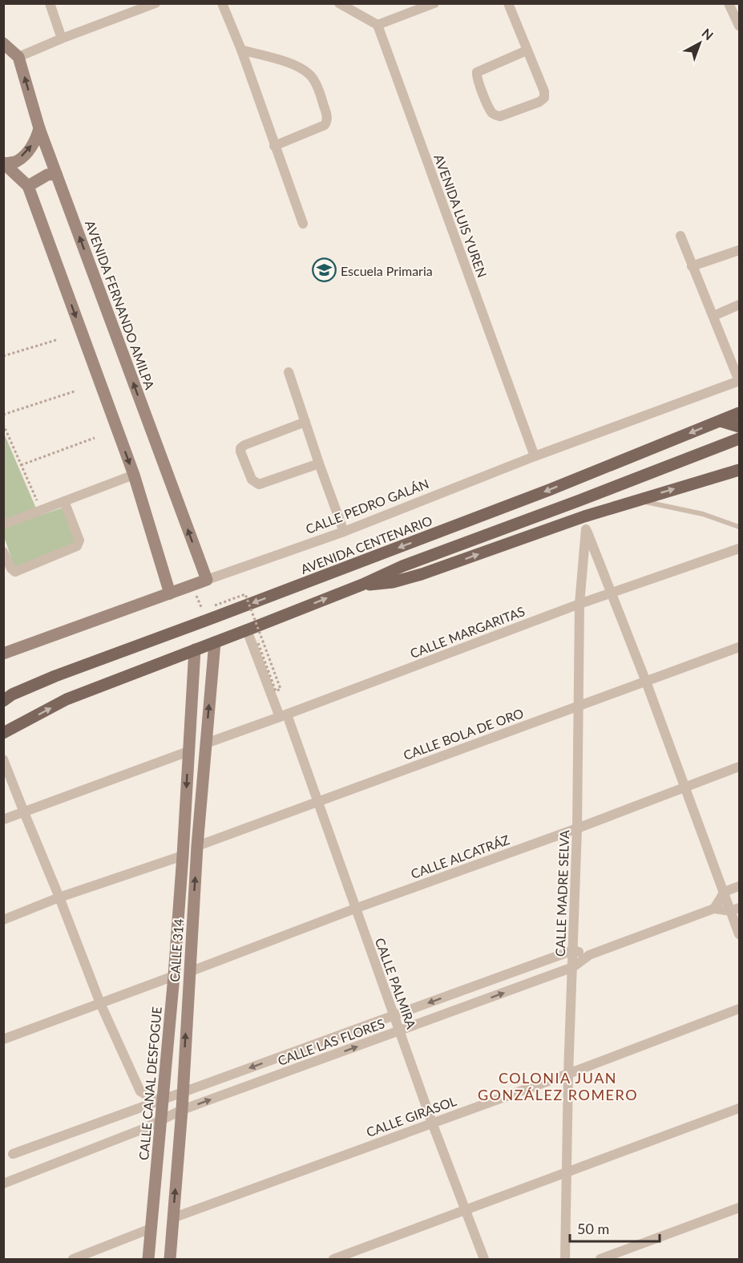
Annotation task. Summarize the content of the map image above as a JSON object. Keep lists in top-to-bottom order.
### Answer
{
  "streets": {
    "main road": ["AVENIDA CENTENARIO"],
    "street": [
      "AVENIDA LUIS YUREN",
      "AVENIDA FERNANDO AMILPA",
      "CALLE PEDRO GALÁN",
      "CALLE MARGARITAS",
      "CALLE BOLA DE ORO",
      "CALLE ALCATRÁZ",
      "CALLE MADRE SELVA",
      "CALLE 314",
      "CALLE PALMIRA",
      "CALLE LAS FLORES",
      "CALLE CANAL DESFOGUE",
      "CALLE GIRASOL"
    ]
  },
  "crossings": [
    ["AVENIDA LUIS YUREN", "CALLE PEDRO GALÁN"],
    ["AVENIDA FERNANDO AMILPA", "CALLE PEDRO GALÁN"],
    ["CALLE MARGARITAS", "CALLE MADRE SELVA"],
    ["CALLE MARGARITAS", "CALLE 314"],
    ["CALLE MARGARITAS", "CALLE PALMIRA"],
    ["CALLE BOLA DE ORO", "CALLE MADRE SELVA"],
    ["CALLE BOLA DE ORO", "CALLE 314"],
    ["CALLE BOLA DE ORO", "CALLE PALMIRA"],
    ["CALLE ALCATRÁZ", "CALLE MADRE SELVA"],
    ["CALLE ALCATRÁZ", "CALLE 314"],
    ["CALLE ALCATRÁZ", "CALLE PALMIRA"],
    ["CALLE MADRE SELVA", "CALLE LAS FLORES"],
    ["CALLE MADRE SELVA", "CALLE GIRASOL"],
    ["CALLE 314", "CALLE LAS FLORES"],
    ["CALLE 314", "CALLE GIRASOL"],
    ["CALLE PALMIRA", "CALLE LAS FLORES"],
    ["CALLE PALMIRA", "CALLE GIRASOL"],
    ["CALLE LAS FLORES", "CALLE CANAL DESFOGUE"]
  ],
  "one_way": ["CALLE 314"],
  "districts": ["COLONIA JUAN GONZÁLEZ ROMERO"],
  "places": {
    "school or university": ["Escuela Primaria"]
  },
  "scale_bar": "50 m",
  "north": "top right"
}
